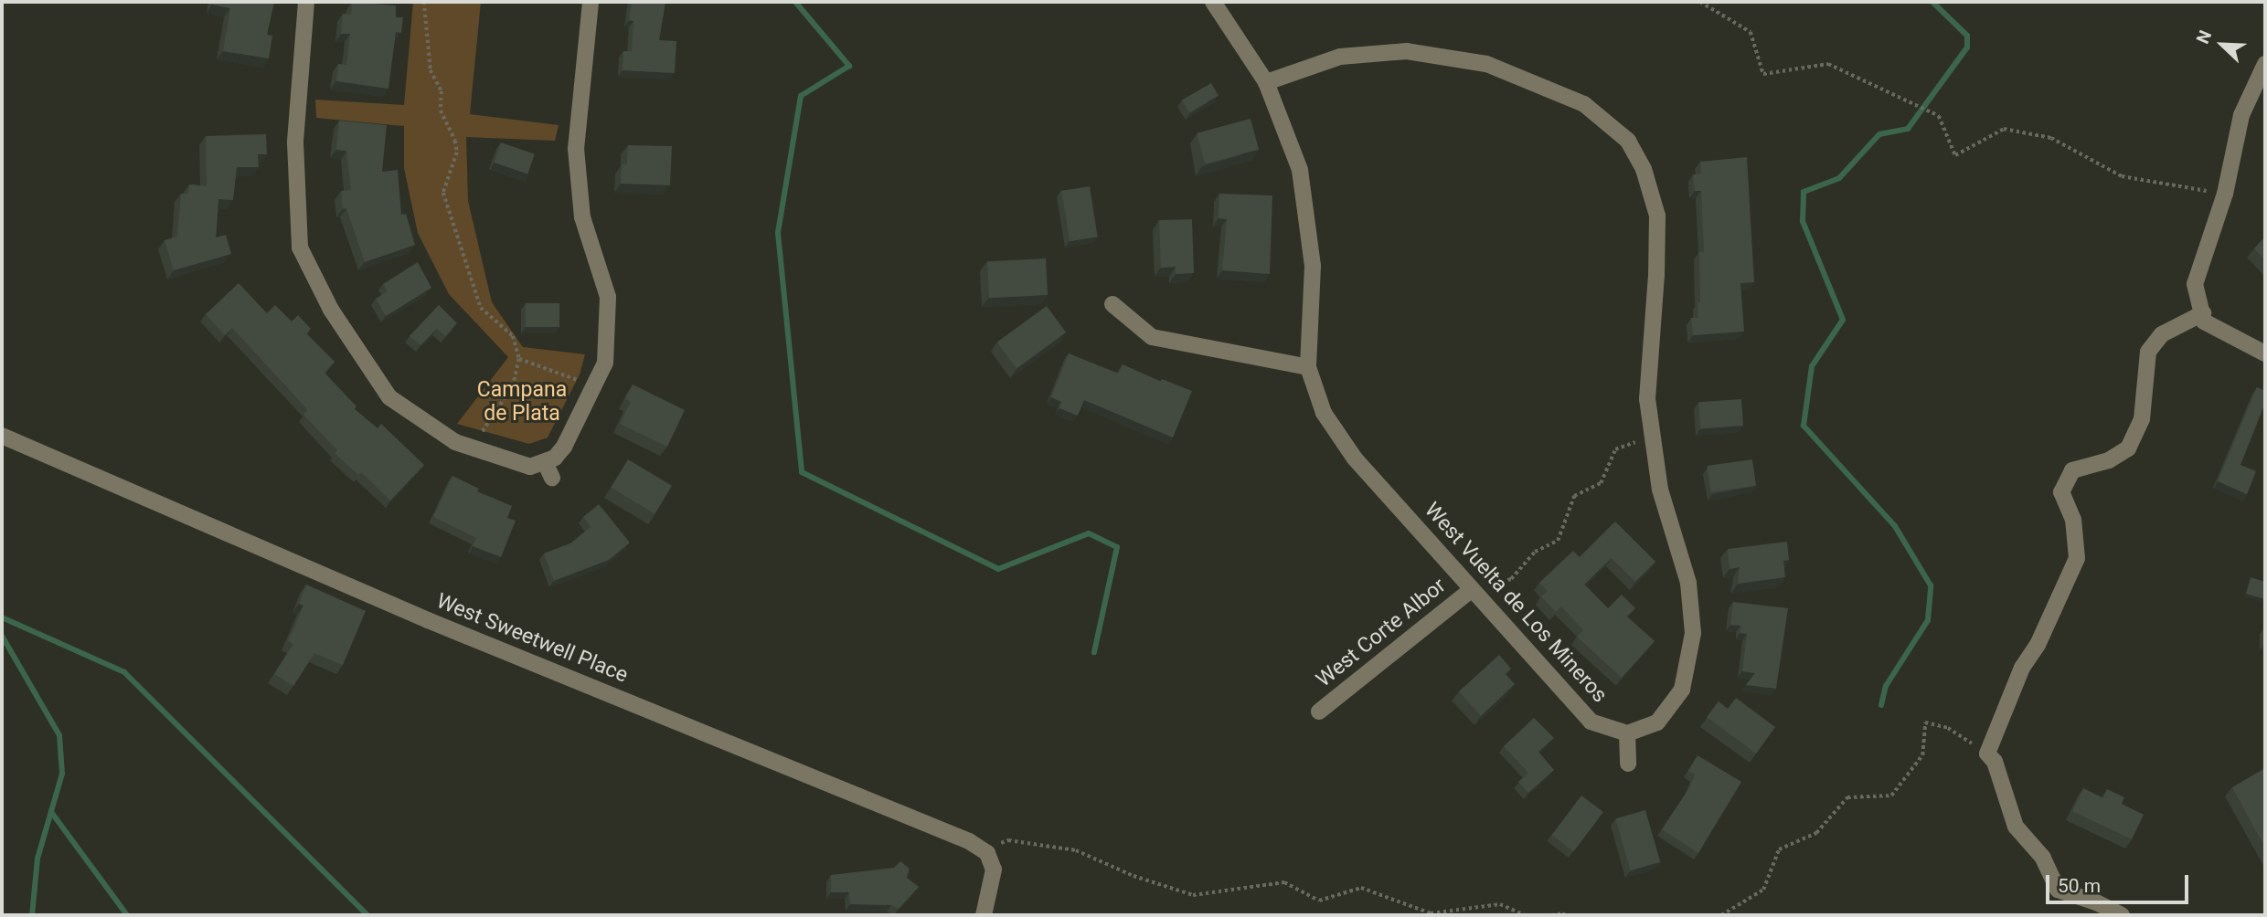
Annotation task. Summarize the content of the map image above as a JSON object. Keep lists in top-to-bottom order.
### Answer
{
  "streets": {
    "street": ["West Vuelta de Los Mineros", "West Corte Albor", "West Sweetwell Place"]
  },
  "crossings": [
    ["West Vuelta de Los Mineros", "West Corte Albor"]
  ],
  "parks": ["Campana de Plata"],
  "scale_bar": "50 m",
  "north": "top left"
}
